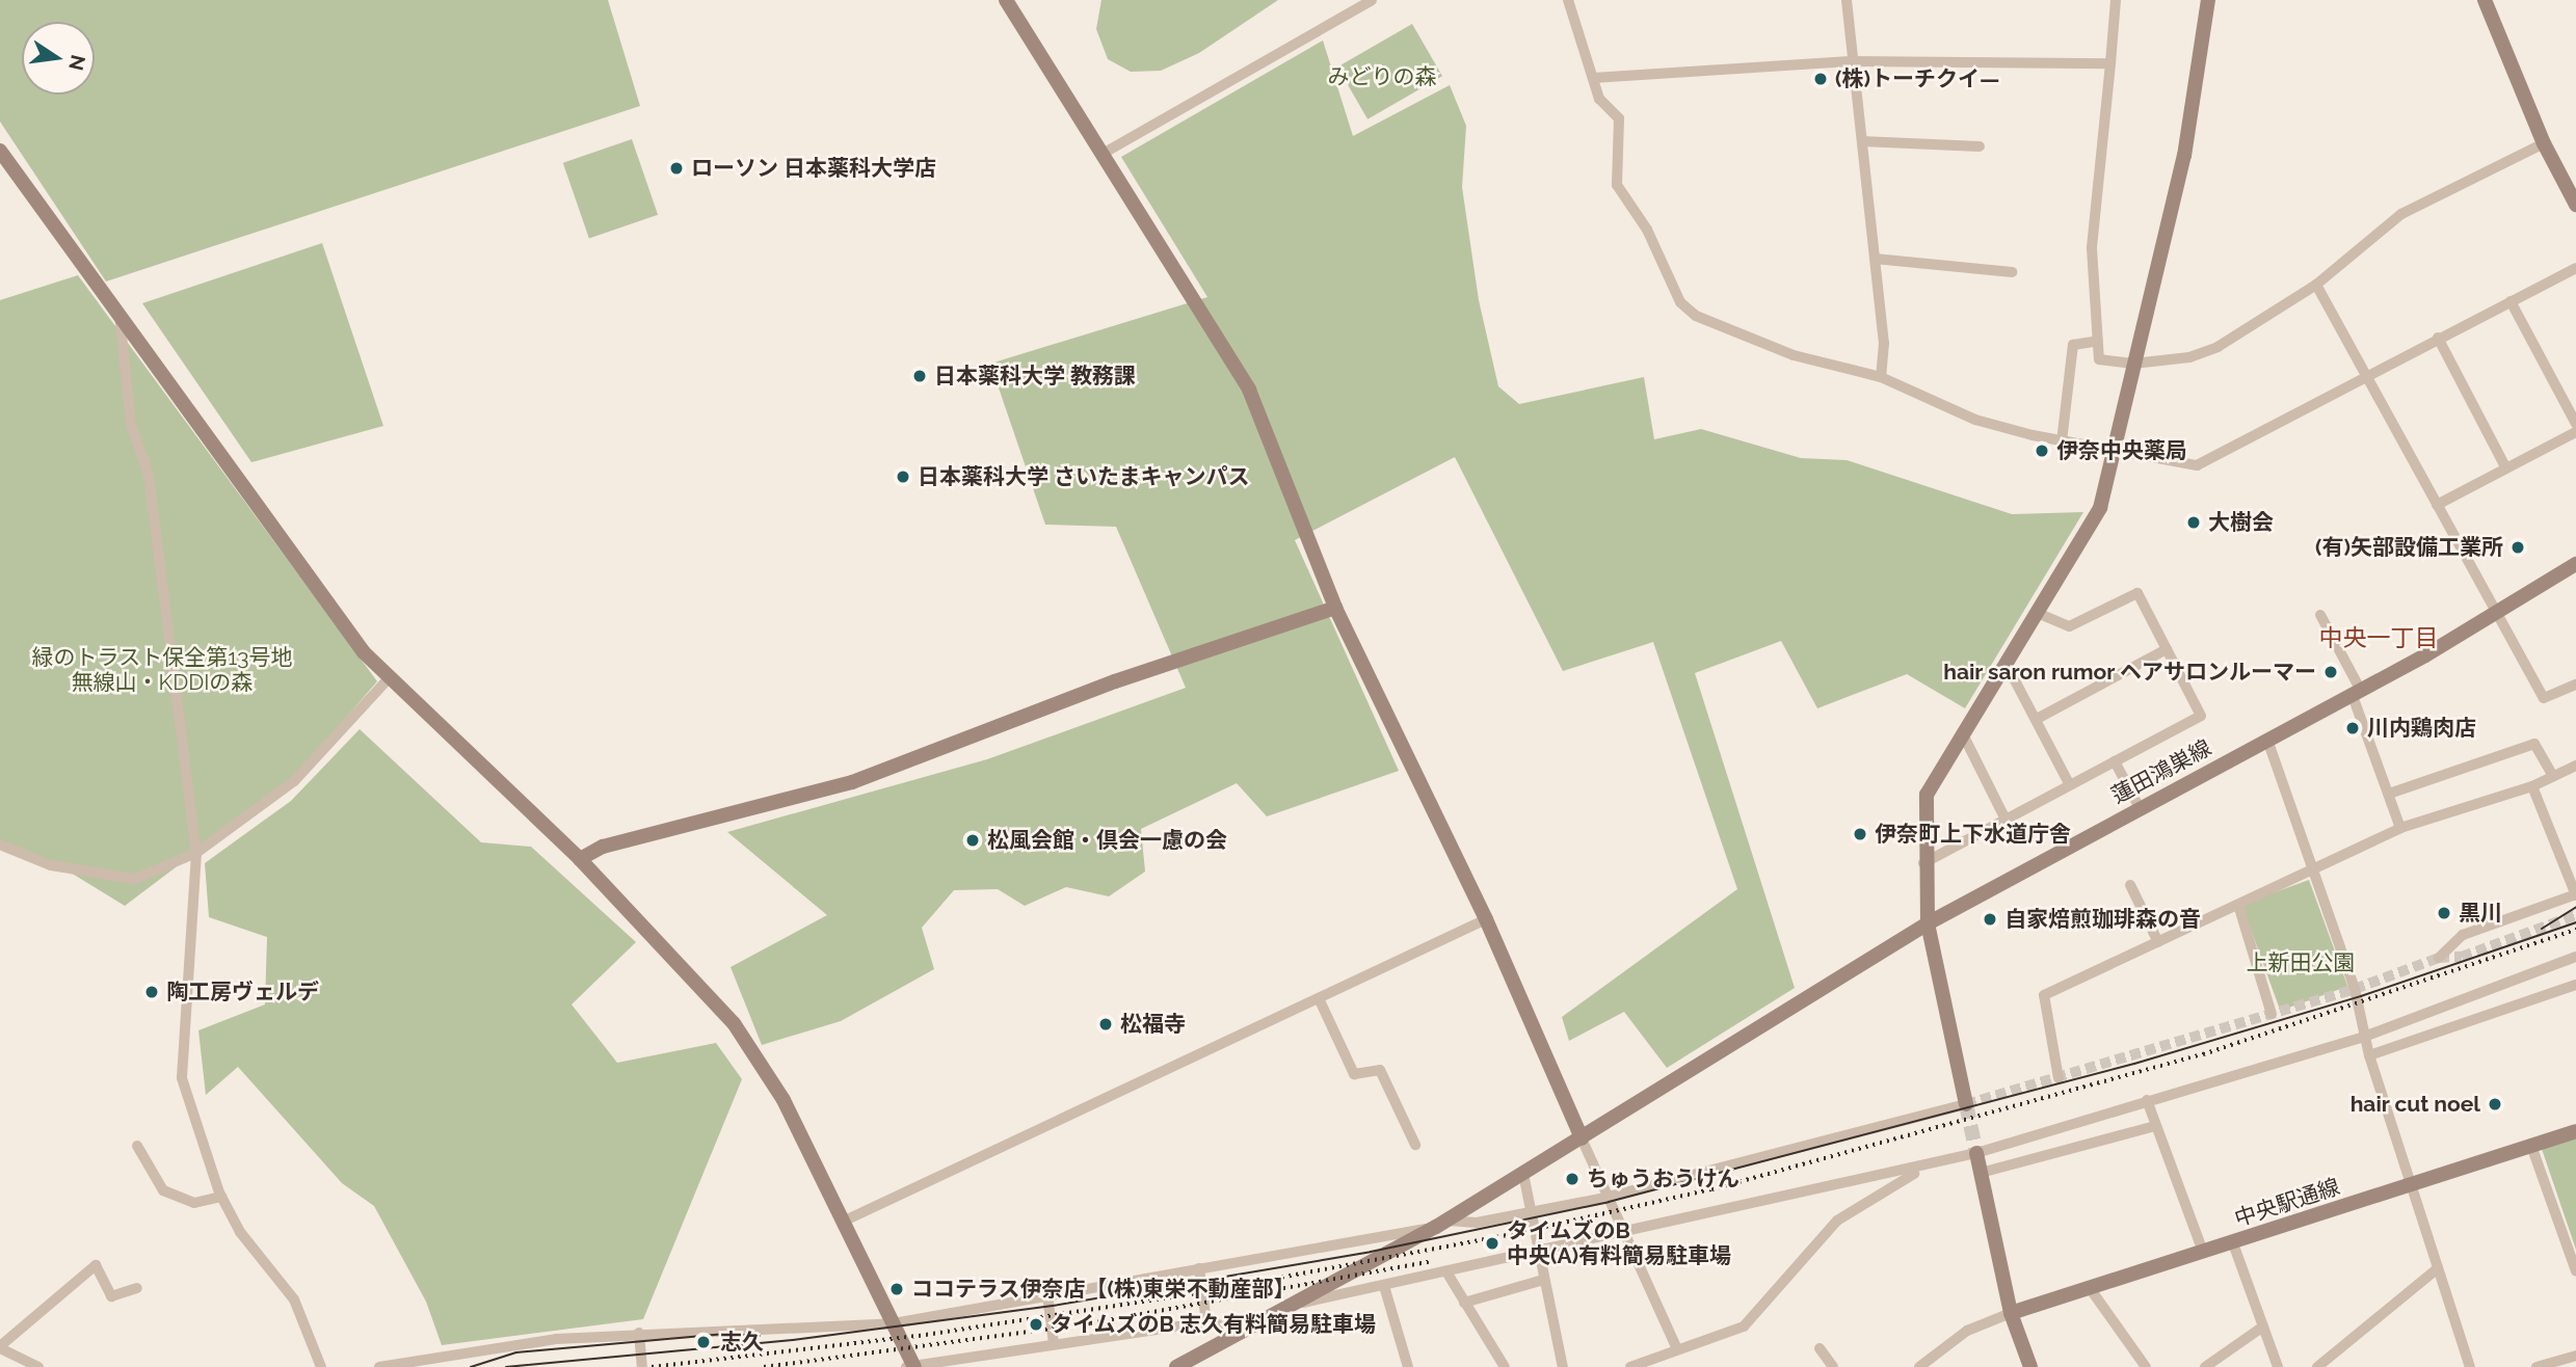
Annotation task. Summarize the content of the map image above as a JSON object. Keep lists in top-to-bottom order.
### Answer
{
  "streets": {
    "street": ["蓮田鴻巣線", "中央駅通線"]
  },
  "districts": ["中央一丁目"],
  "parks": ["みどりの森", "緑のトラスト保全第13号地 無線山・KDDIの森", "上新田公園"],
  "places": [
    "(株)トーチクイ―",
    "ローソン 日本薬科大学店",
    "日本薬科大学 教務課",
    "伊奈中央薬局",
    "日本薬科大学 さいたまキャンパス",
    "大樹会",
    "(有)矢部設備工業所",
    "hair saron rumor ヘアサロンルーマー",
    "川内鶏肉店",
    "伊奈町上下水道庁舎",
    "松風会館・倶会一慮の会",
    "黒川",
    "自家焙煎珈琲森の音",
    "陶工房ヴェルデ",
    "松福寺",
    "hair cut noel",
    "ちゅうおうけん",
    "タイムズのB 中央(A)有料簡易駐車場",
    "ココテラス伊奈店【(株)東栄不動産部】",
    "タイムズのB 志久有料簡易駐車場",
    "志久"
  ],
  "north": "right"
}
